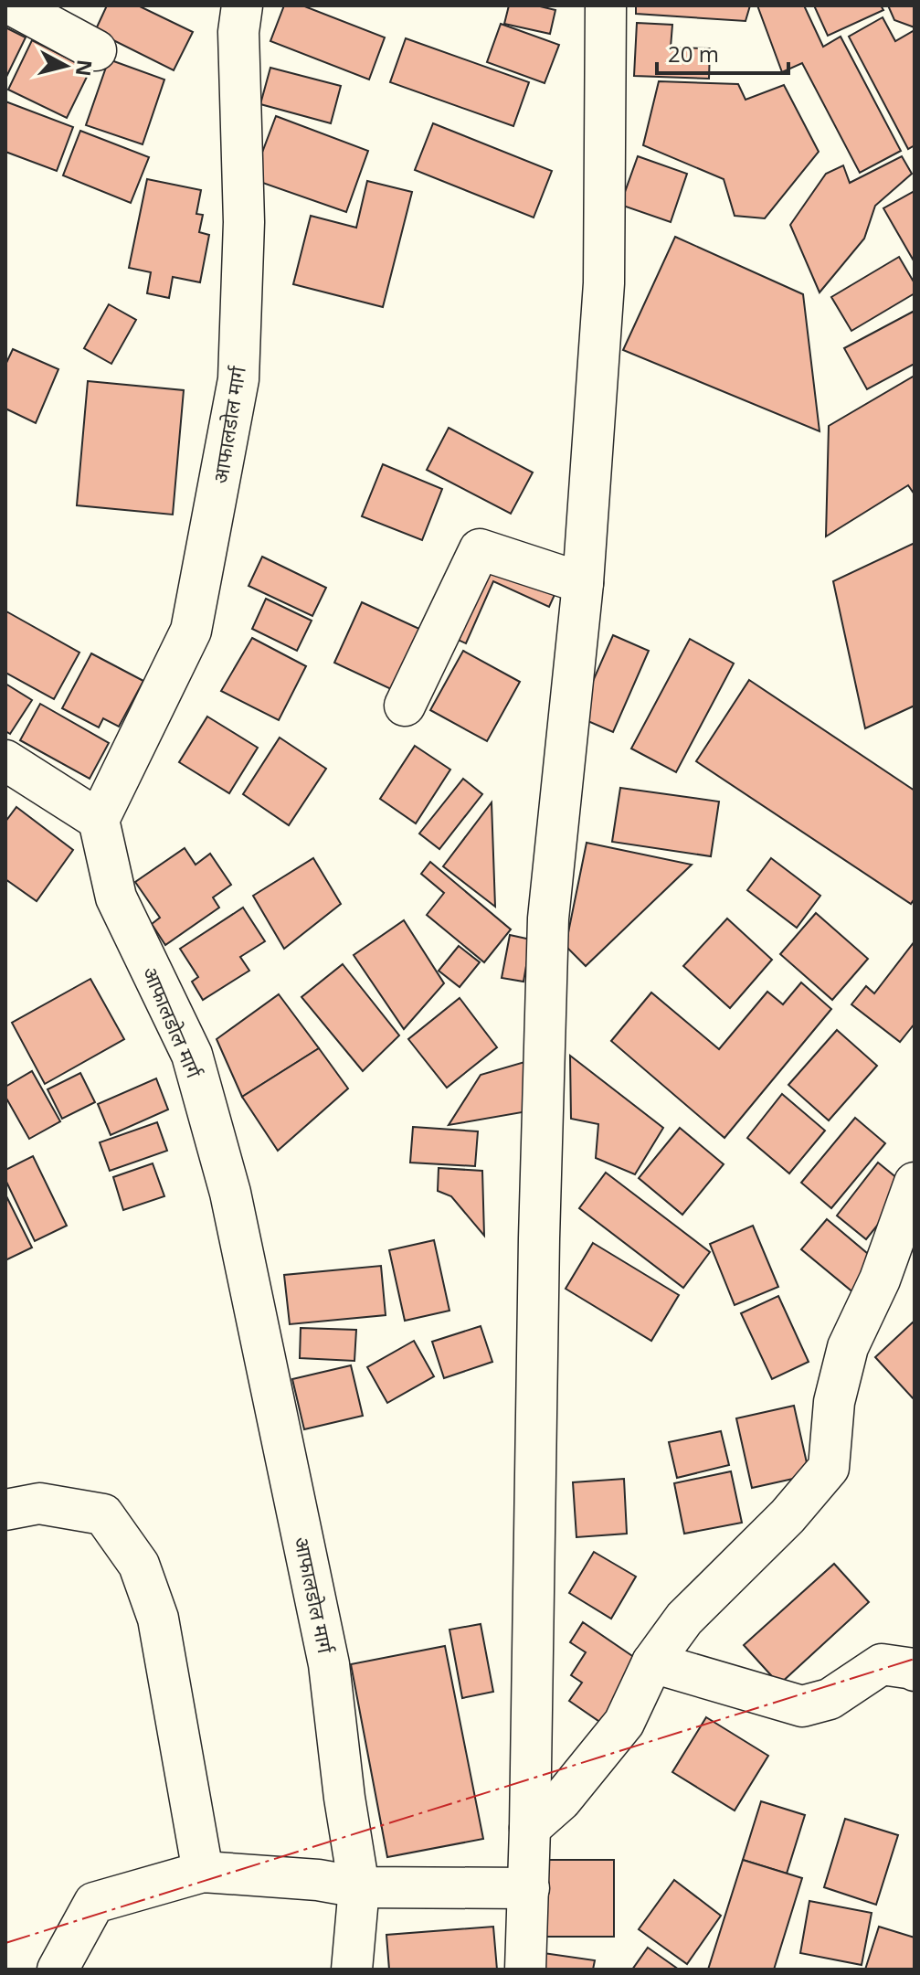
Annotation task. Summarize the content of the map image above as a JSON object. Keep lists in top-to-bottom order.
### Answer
{
  "streets": {
    "street": ["आफालडोल मार्ग"]
  },
  "scale_bar": "20 m",
  "north": "right"
}
